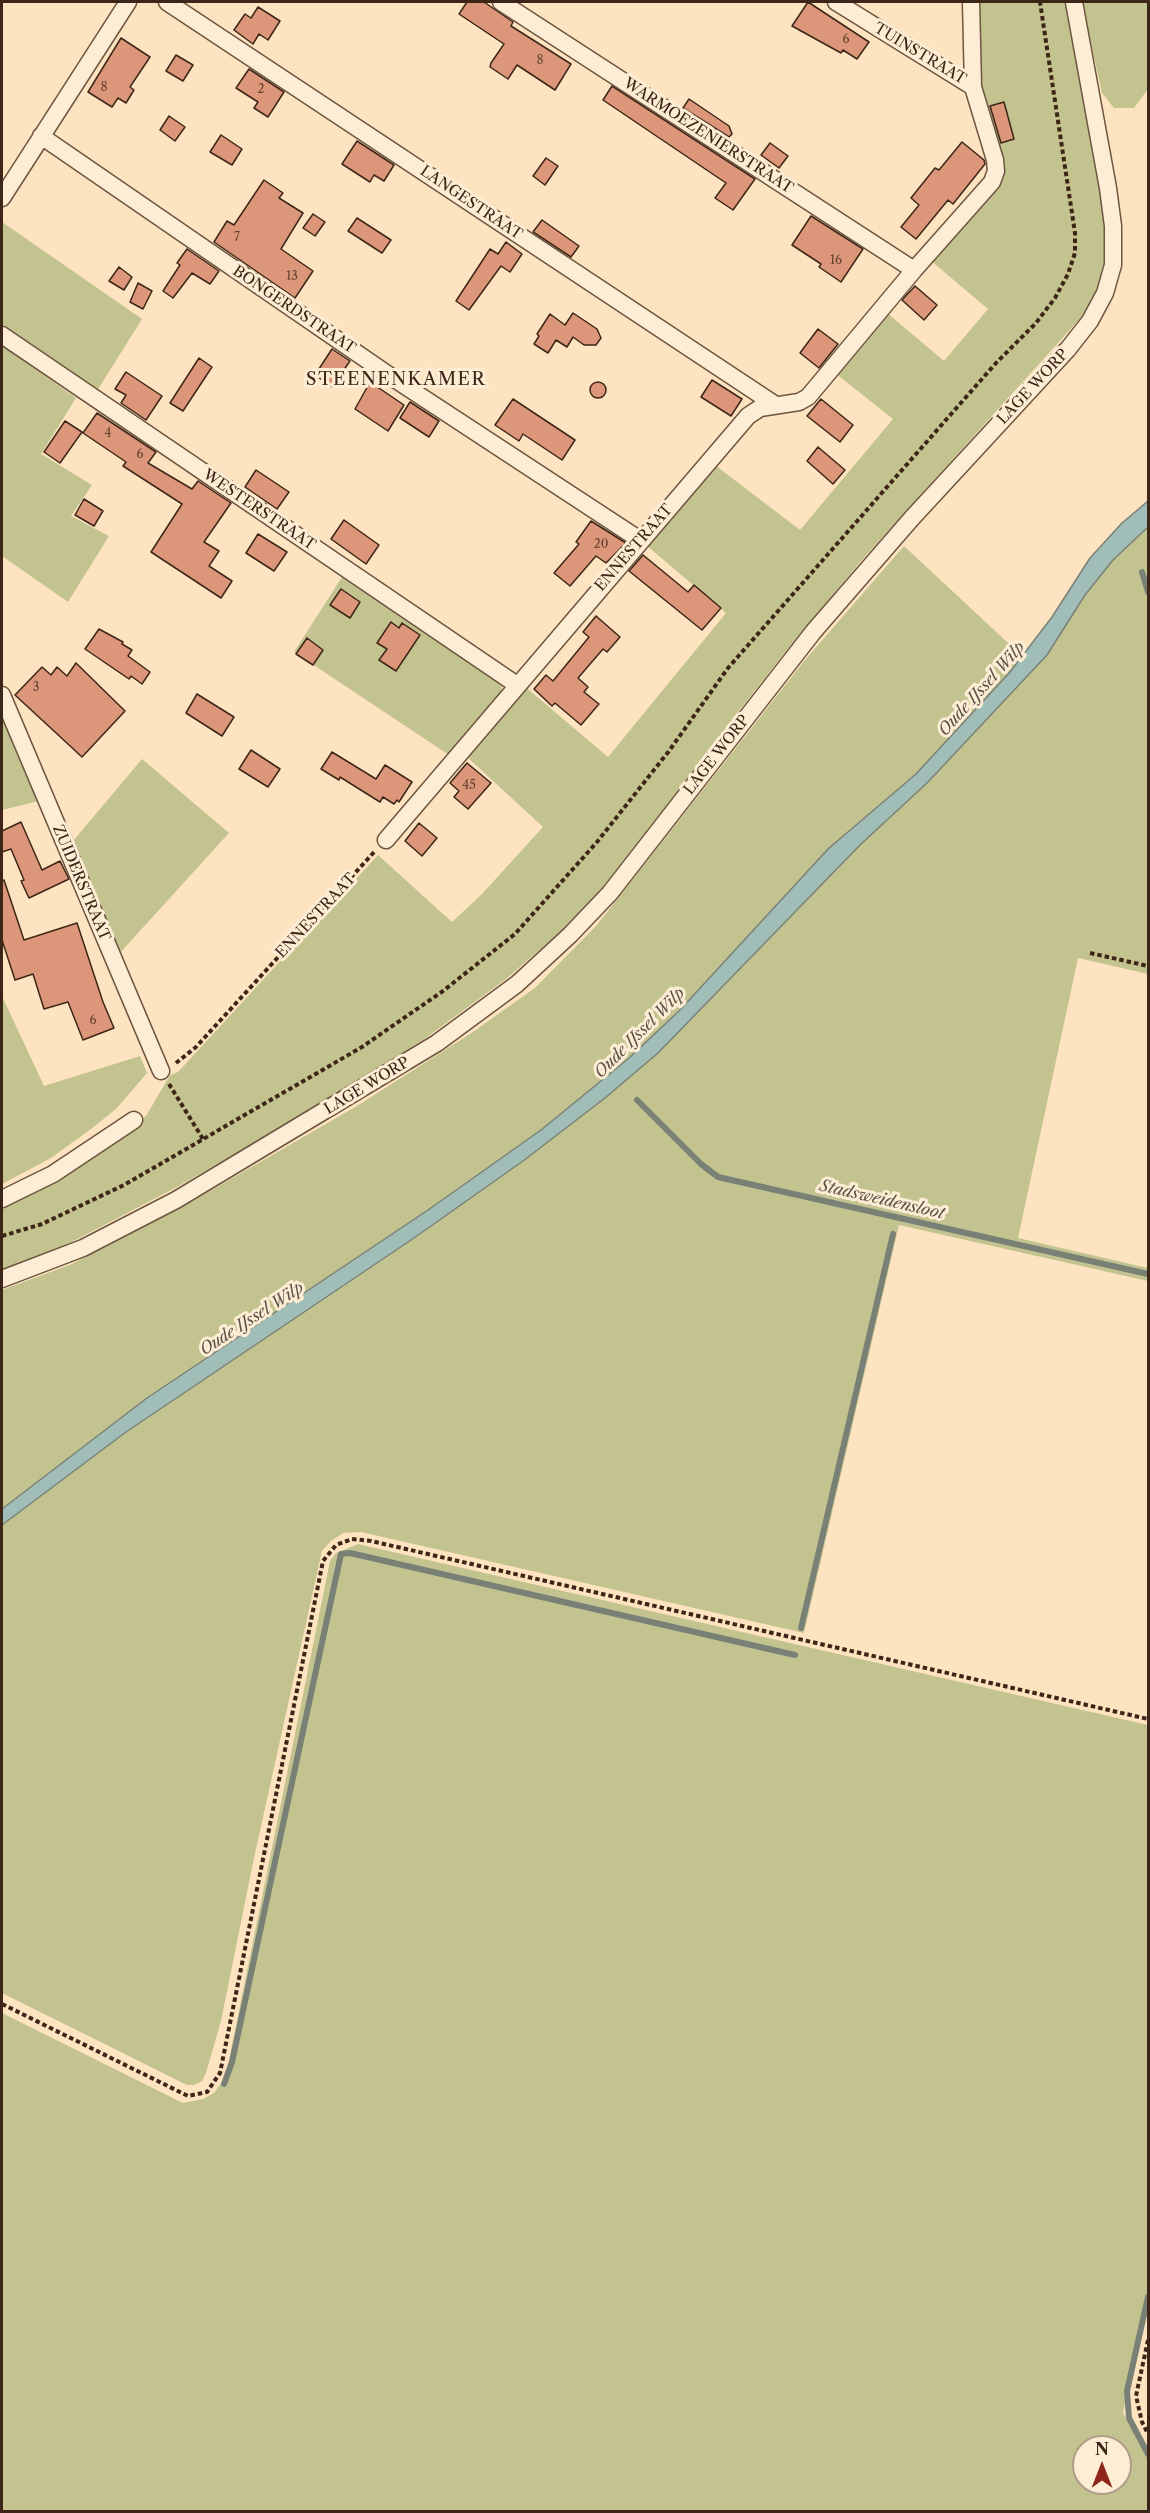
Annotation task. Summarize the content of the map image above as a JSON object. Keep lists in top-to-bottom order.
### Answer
{
  "streets": {
    "street": [
      "TUINSTRAAT",
      "WARMOEZENIERSTRAAT",
      "LANGESTRAAT",
      "BONGERDSTRAAT",
      "LAGE WORP",
      "WESTERSTRAAT",
      "ENNESTRAAT",
      "ZUIDERSTRAAT"
    ]
  },
  "crossings": [
    ["TUINSTRAAT", "ENNESTRAAT"],
    ["WARMOEZENIERSTRAAT", "ENNESTRAAT"],
    ["LANGESTRAAT", "ENNESTRAAT"],
    ["BONGERDSTRAAT", "ENNESTRAAT"],
    ["WESTERSTRAAT", "ENNESTRAAT"],
    ["ENNESTRAAT", "ZUIDERSTRAAT"]
  ],
  "districts": ["STEENENKAMER"],
  "water": ["Oude IJssel Wilp", "Stadsweidensloot"],
  "house_numbers": [
    "6",
    "8",
    "8",
    "2",
    "7",
    "16",
    "13",
    "4",
    "6",
    "20",
    "3",
    "45",
    "6"
  ],
  "north": "top"
}
